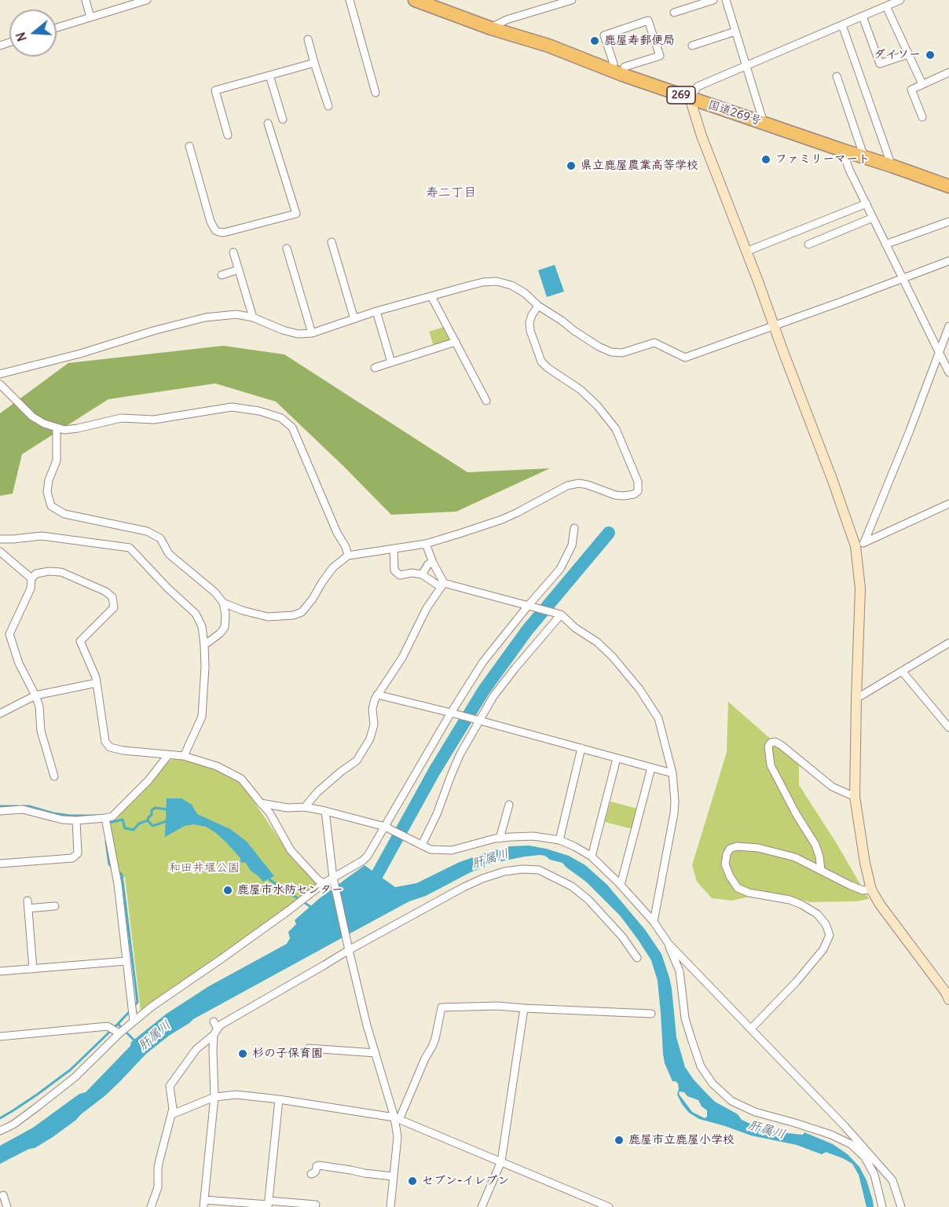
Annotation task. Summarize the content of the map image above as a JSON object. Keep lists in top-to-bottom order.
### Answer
{
  "streets": {
    "highway": ["269", "国道269号"]
  },
  "districts": ["寿二丁目"],
  "water": ["肝属川"],
  "parks": ["和田井堰公園"],
  "places": [
    "鹿屋寿郵便局",
    "ダイソー",
    "ファミリーマート",
    "県立鹿屋農業高等学校",
    "鹿屋市水防センター",
    "杉の子保育園",
    "鹿屋市立鹿屋小学校",
    "セブン-イレブン"
  ],
  "north": "left"
}
